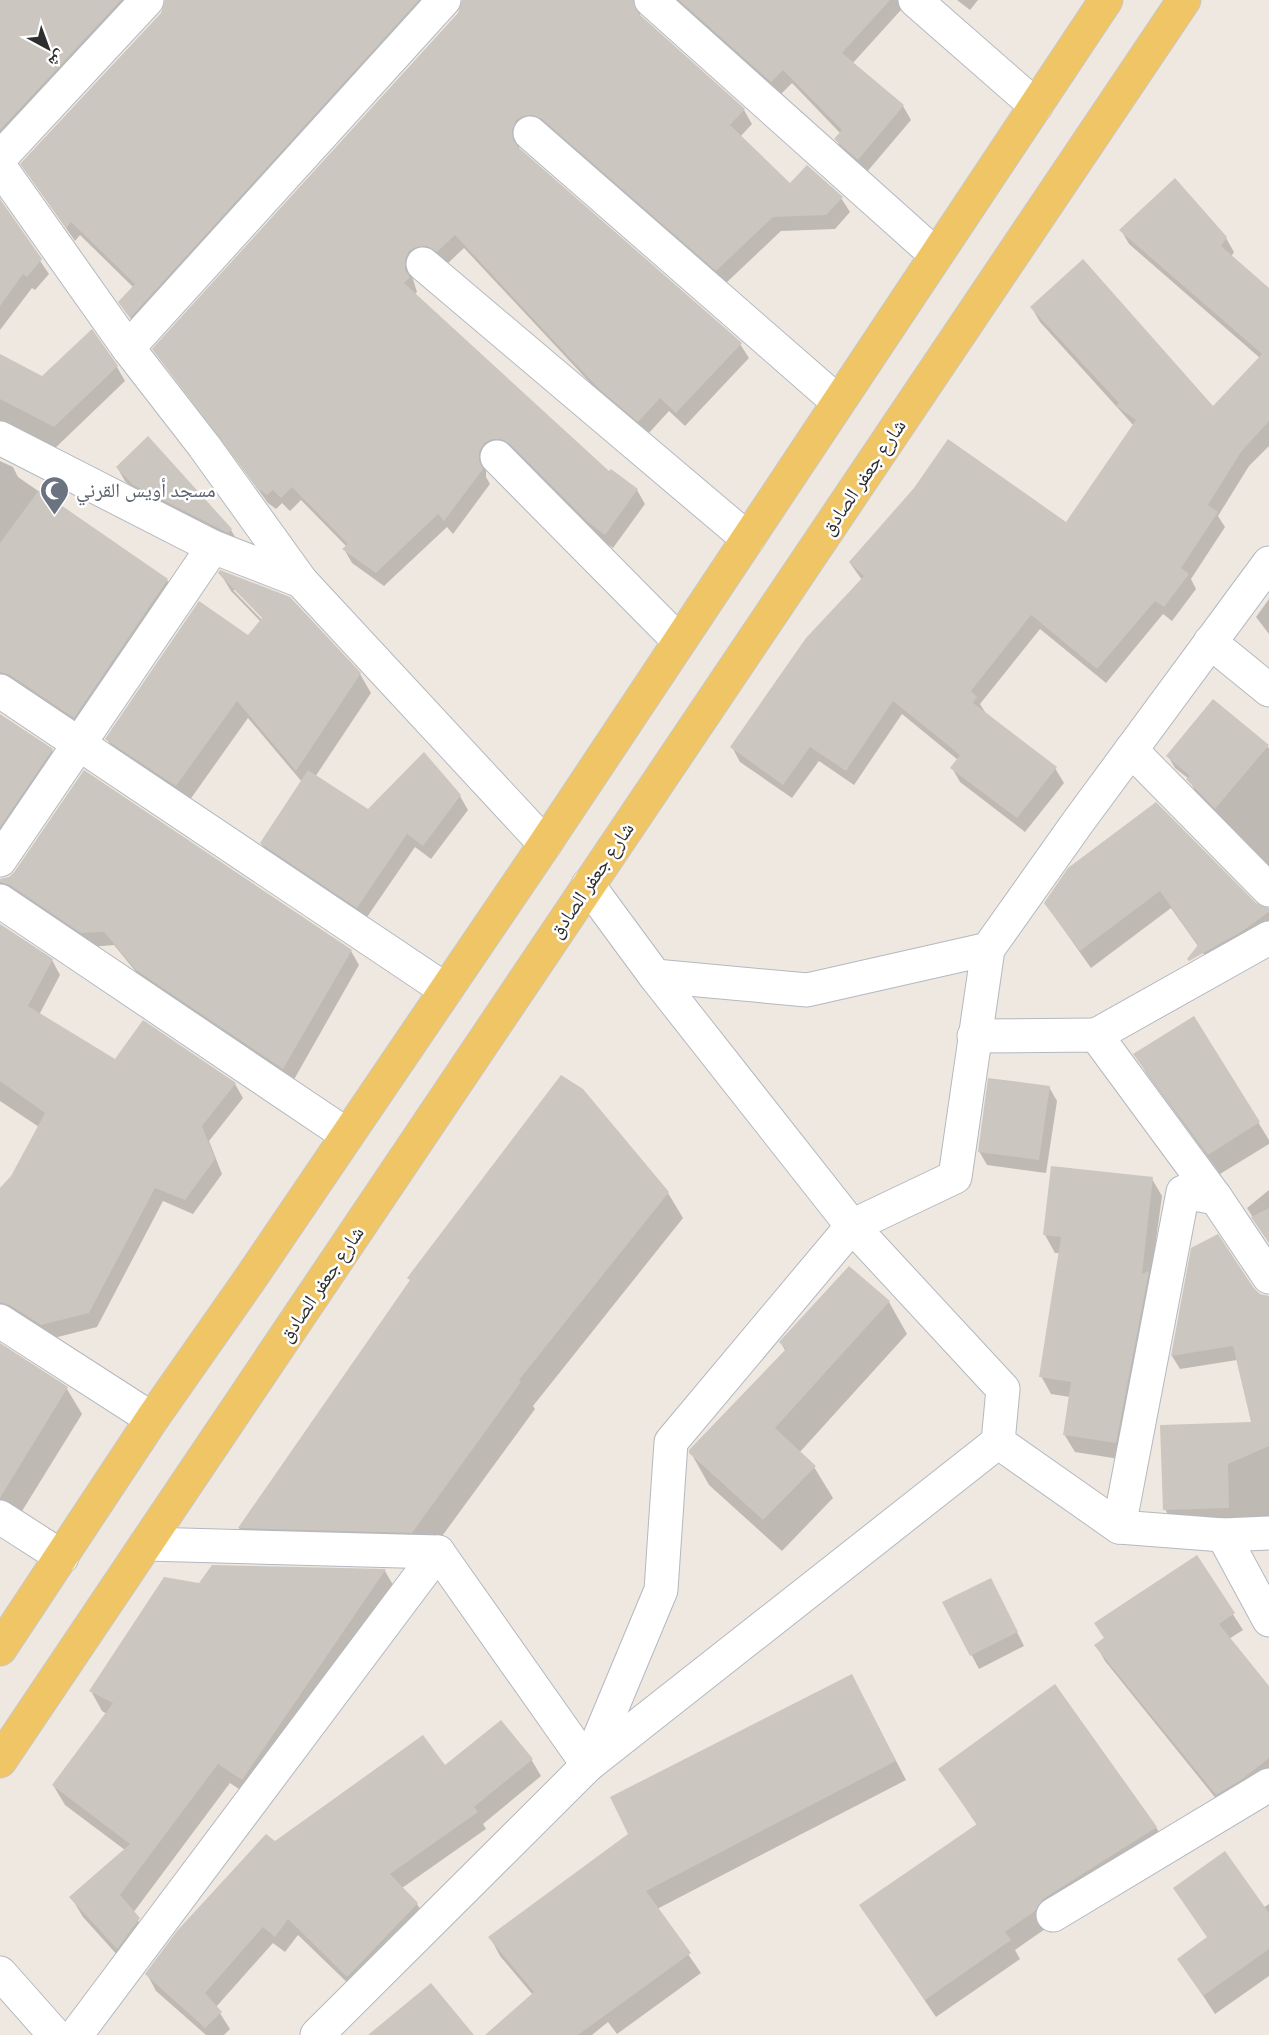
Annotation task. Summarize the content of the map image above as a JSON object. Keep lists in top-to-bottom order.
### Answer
{
  "streets": {
    "main road": ["شارع جعفر الصادق"]
  },
  "places": {
    "mosque": ["مسجد أويس القرني"]
  },
  "north": "bottom right"
}
